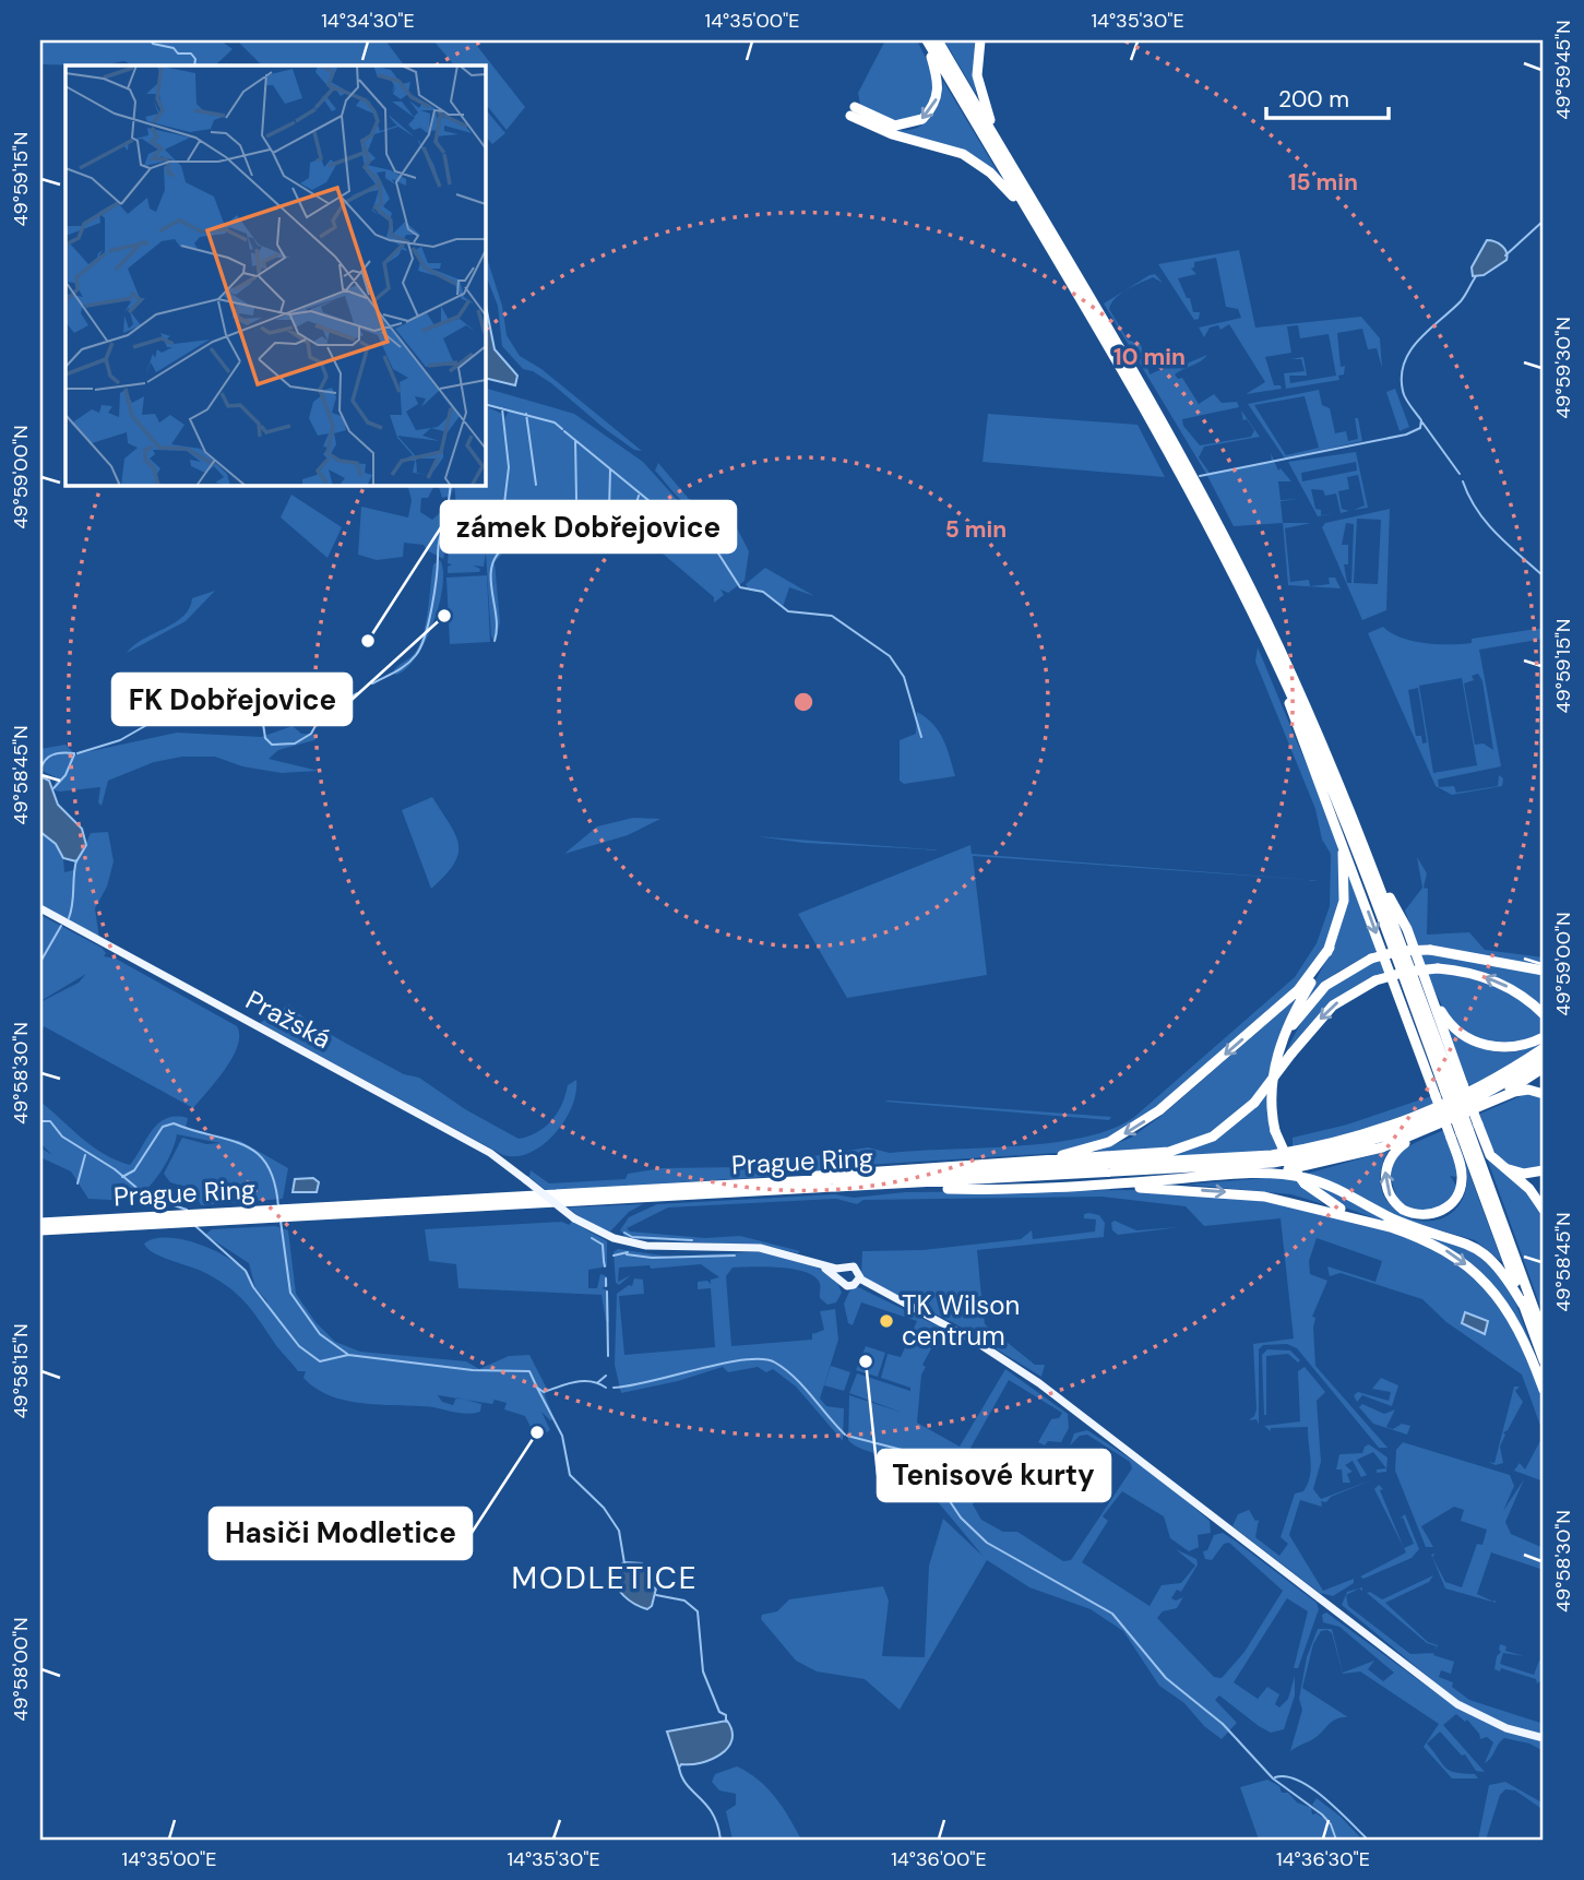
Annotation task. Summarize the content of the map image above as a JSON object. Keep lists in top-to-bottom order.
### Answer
{
  "streets": {
    "highway": ["Prague Ring"],
    "main road": ["Pražská"]
  },
  "districts": ["MODLETICE"],
  "places": [
    "FK Dobřejovice",
    "zámek Dobřejovice",
    "TK Wilson centrum",
    "Tenisové kurty",
    "Hasiči Modletice"
  ],
  "scale_bar": "200 m",
  "coordinates": [
    "14°34'30\"E",
    "14°35'00\"E",
    "14°35'30\"E",
    "49°59'45\"N",
    "49°59'15\"N",
    "49°59'30\"N",
    "49°59'00\"N",
    "49°58'45\"N",
    "49°58'30\"N",
    "49°58'15\"N",
    "49°58'00\"N",
    "14°36'00\"E",
    "14°36'30\"E"
  ],
  "rings": ["15 min", "10 min", "5 min"]
}
